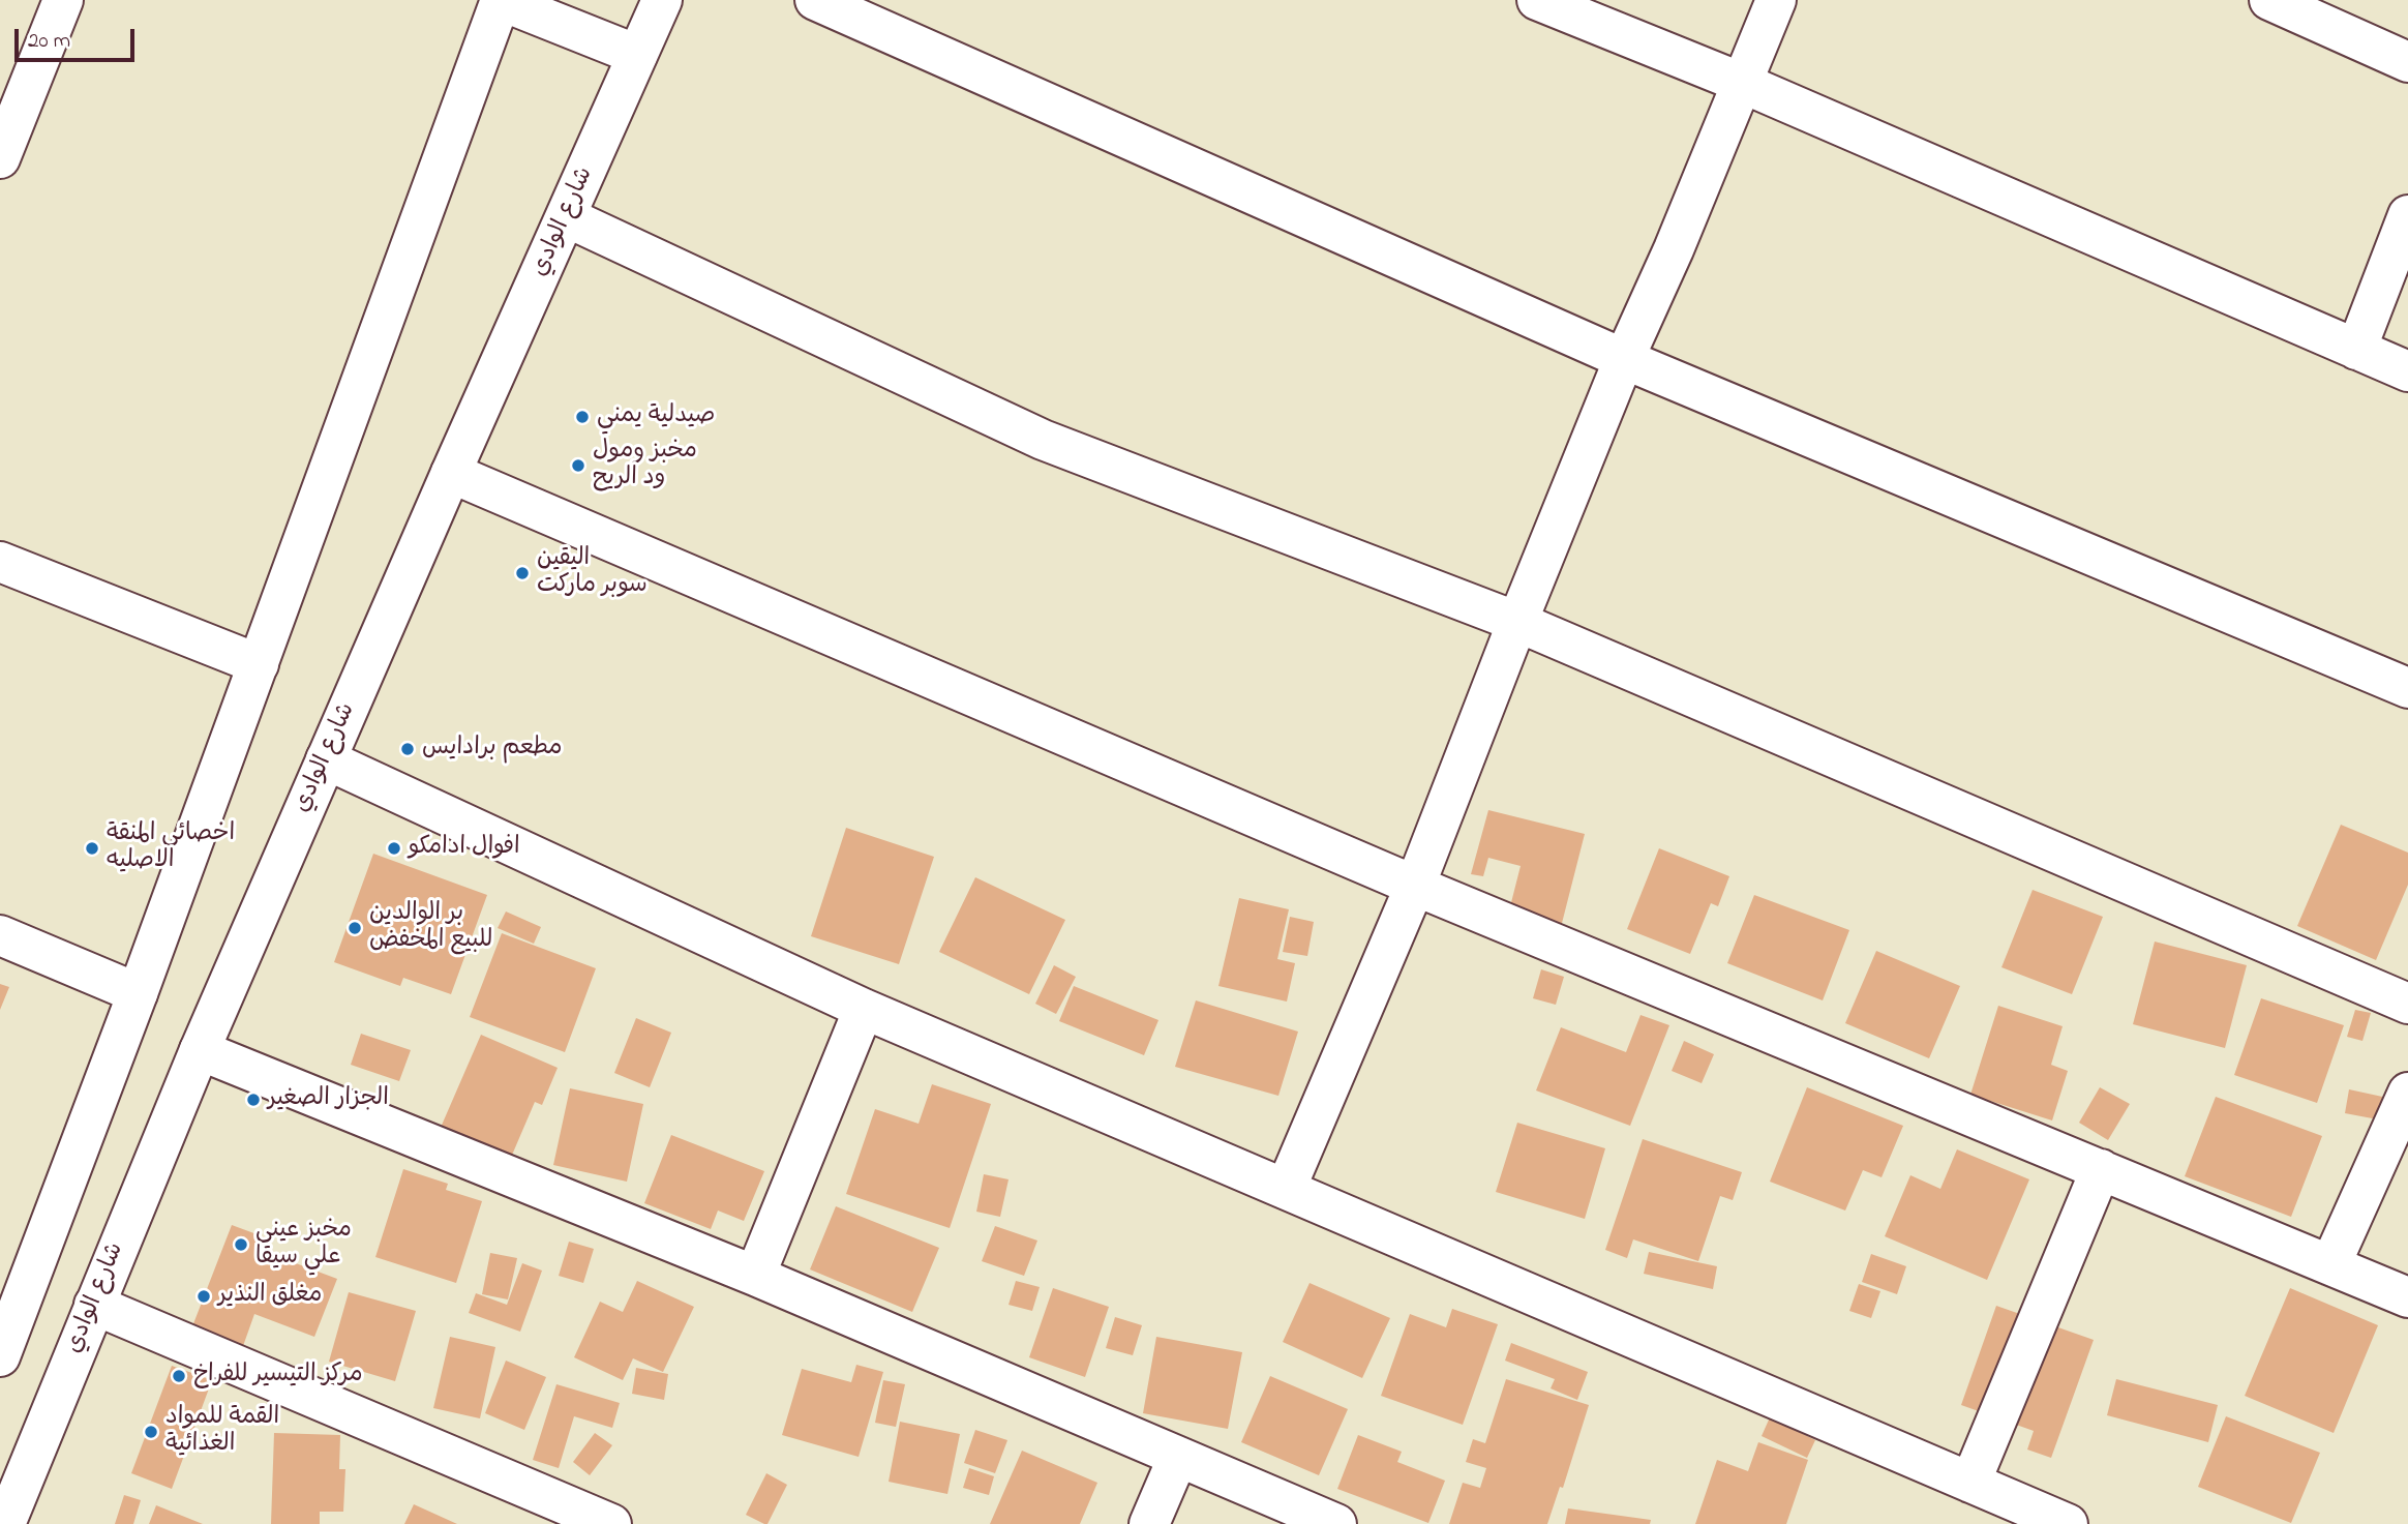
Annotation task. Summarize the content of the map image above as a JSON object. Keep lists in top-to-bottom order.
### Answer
{
  "streets": {
    "street": ["شارع الوادي"]
  },
  "places": [
    "صيدلية يمني",
    "مخبز ومول ود الريح",
    "اليقين سوبر ماركت",
    "مطعم برادايس",
    "اخصائي المنقة الاصليه",
    "افوال ادامكو",
    "بر الوالدين للبيع المخفض",
    "الجزار الصغير",
    "مخبز عيني علي سيقا",
    "مغلق النذير",
    "مركز التيسير للفراخ",
    "القمة للمواد الغذائية"
  ],
  "scale_bar": "20 m"
}
